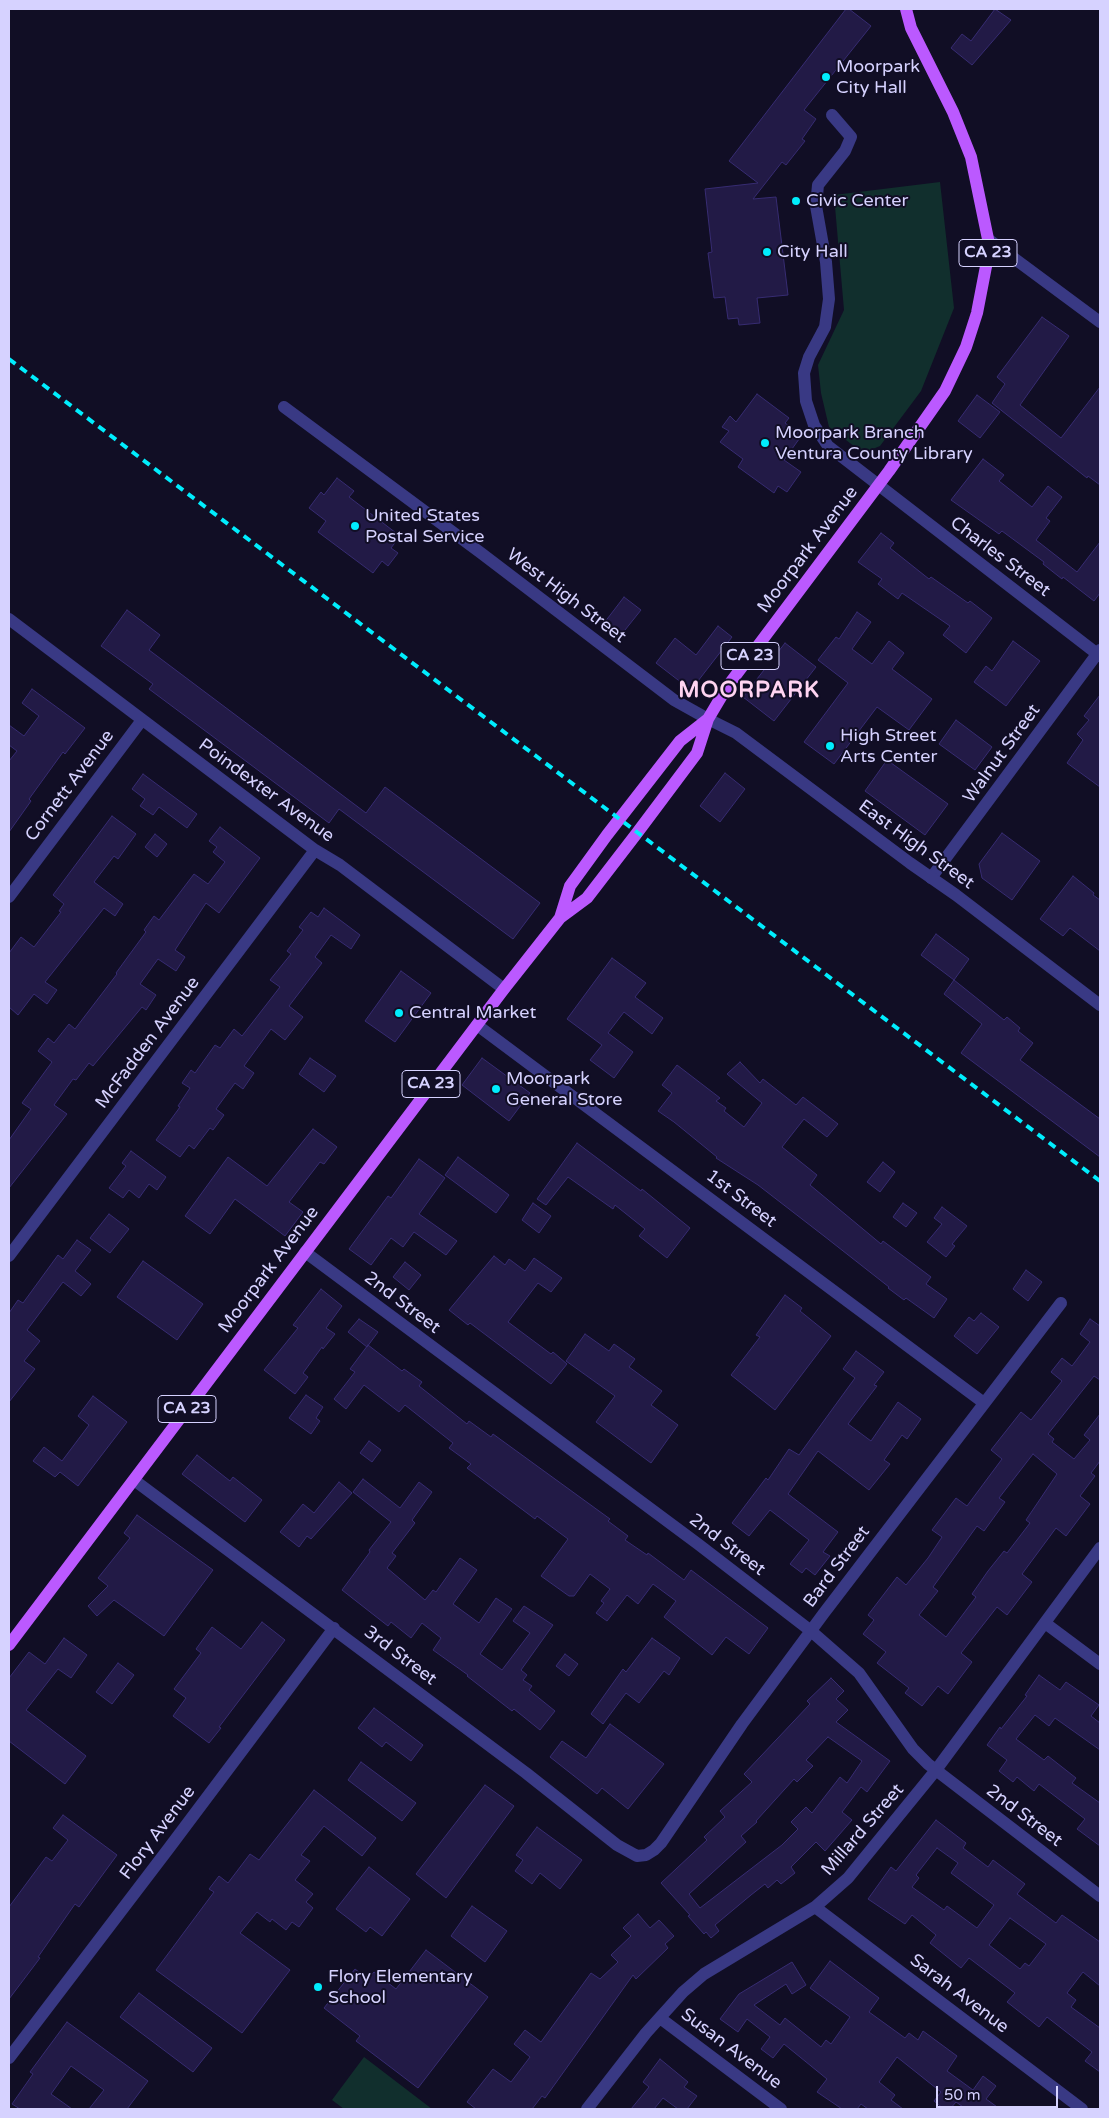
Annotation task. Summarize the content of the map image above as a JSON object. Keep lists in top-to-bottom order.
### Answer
{
  "streets": {
    "main road": ["CA 23", "Moorpark Avenue"],
    "street": [
      "Charles Street",
      "West High Street",
      "Walnut Street",
      "Cornett Avenue",
      "Poindexter Avenue",
      "East High Street",
      "McFadden Avenue",
      "1st Street",
      "2nd Street",
      "Bard Street",
      "3rd Street",
      "Millard Street",
      "Flory Avenue",
      "Sarah Avenue",
      "Susan Avenue"
    ]
  },
  "crossings": [
    ["Moorpark Avenue", "Charles Street"],
    ["Moorpark Avenue", "West High Street"],
    ["Moorpark Avenue", "Poindexter Avenue"],
    ["Moorpark Avenue", "East High Street"],
    ["Moorpark Avenue", "1st Street"],
    ["Moorpark Avenue", "2nd Street"],
    ["Moorpark Avenue", "3rd Street"],
    ["Charles Street", "Walnut Street"],
    ["West High Street", "East High Street"],
    ["Walnut Street", "East High Street"],
    ["Cornett Avenue", "Poindexter Avenue"],
    ["Poindexter Avenue", "McFadden Avenue"],
    ["1st Street", "Bard Street"],
    ["2nd Street", "Bard Street"],
    ["2nd Street", "Millard Street"],
    ["Bard Street", "3rd Street"],
    ["3rd Street", "Flory Avenue"],
    ["Millard Street", "Sarah Avenue"],
    ["Millard Street", "Susan Avenue"]
  ],
  "districts": ["MOORPARK"],
  "places": [
    "Moorpark City Hall",
    "Civic Center",
    "City Hall",
    "Moorpark Branch Ventura County Library",
    "United States Postal Service",
    "High Street Arts Center",
    "Central Market",
    "Moorpark General Store",
    "Flory Elementary School"
  ],
  "scale_bar": "50 m"
}
